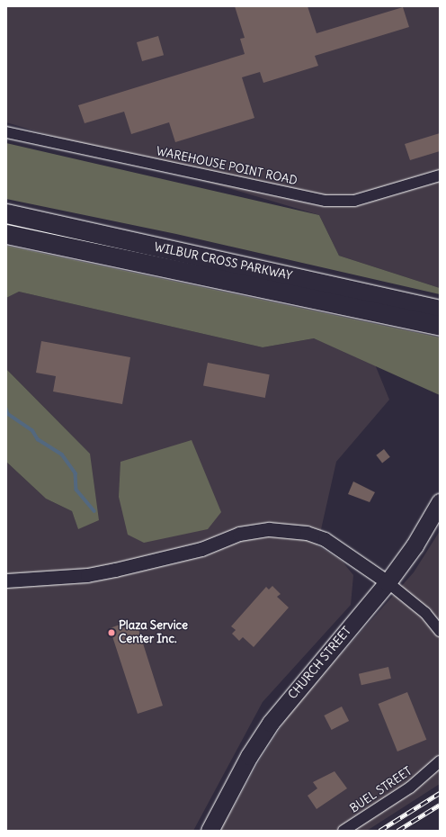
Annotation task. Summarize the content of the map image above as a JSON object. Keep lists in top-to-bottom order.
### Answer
{
  "streets": {
    "highway": ["WILBUR CROSS PARKWAY"],
    "main road": ["CHURCH STREET"],
    "street": ["WAREHOUSE POINT ROAD", "BUEL STREET"]
  },
  "places": ["Plaza Service Center Inc."]
}
